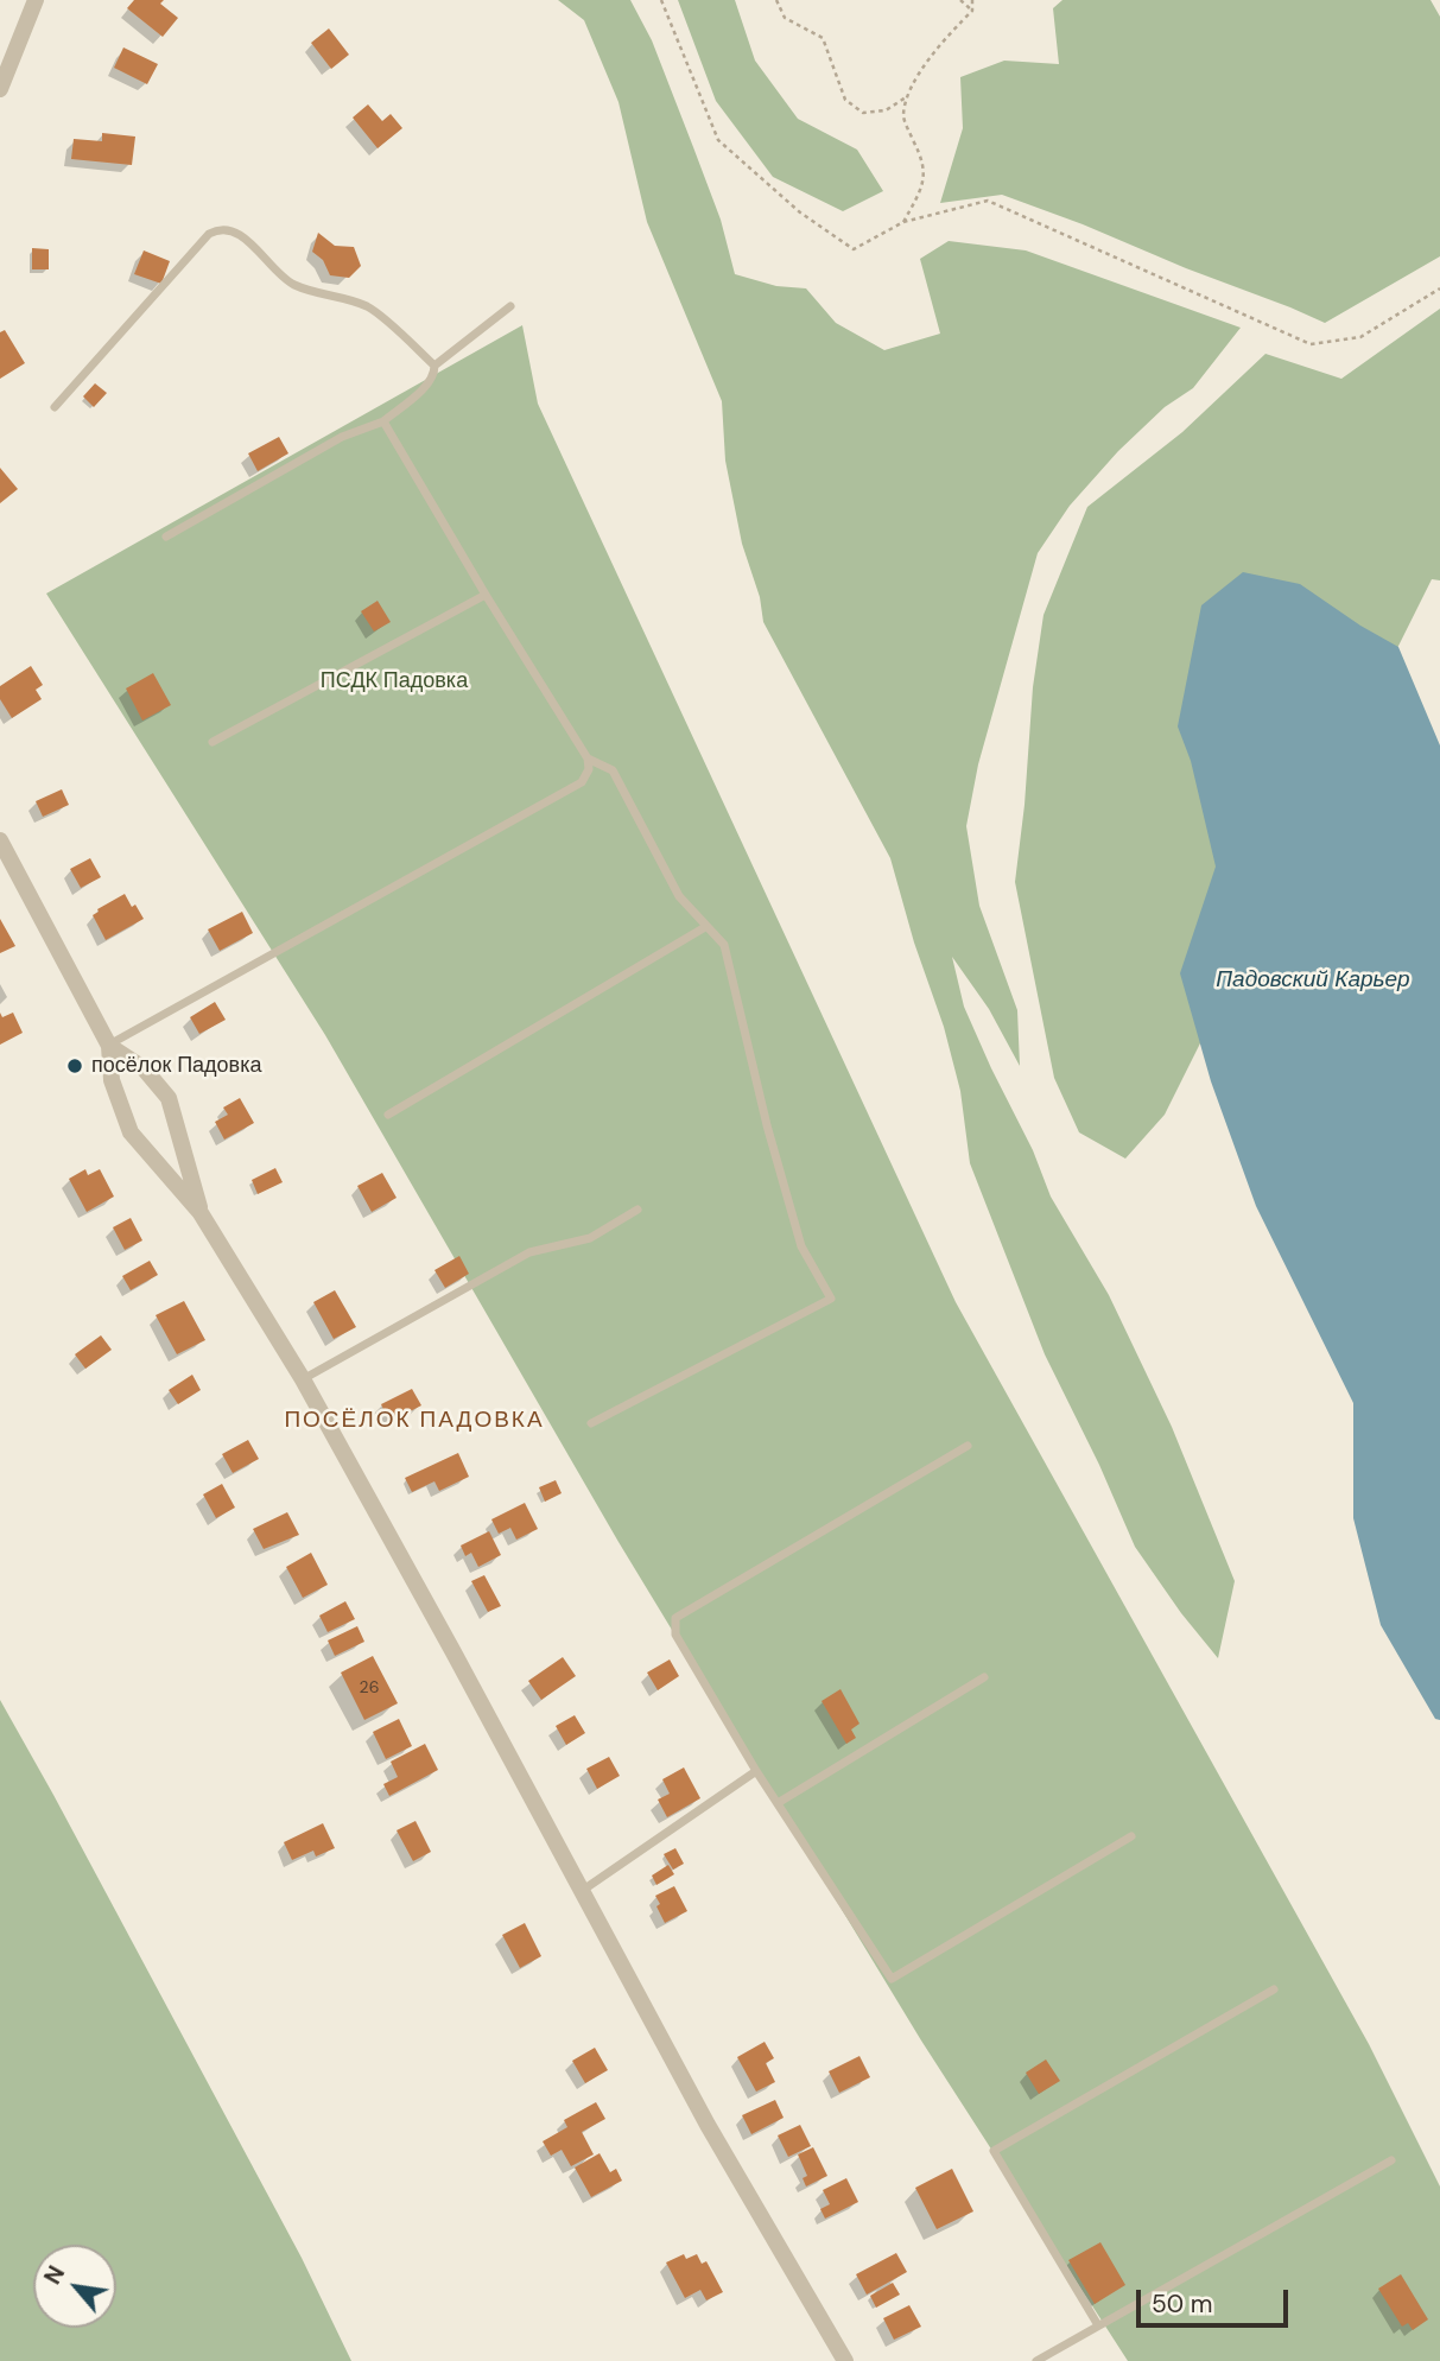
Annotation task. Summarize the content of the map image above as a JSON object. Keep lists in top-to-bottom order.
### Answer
{
  "districts": ["ПОСЁЛОК ПАДОВКА"],
  "water": ["Падовский Карьер"],
  "parks": ["ПСДК Падовка"],
  "places": ["посёлок Падовка"],
  "house_numbers": ["26"],
  "scale_bar": "50 m",
  "north": "top left"
}
